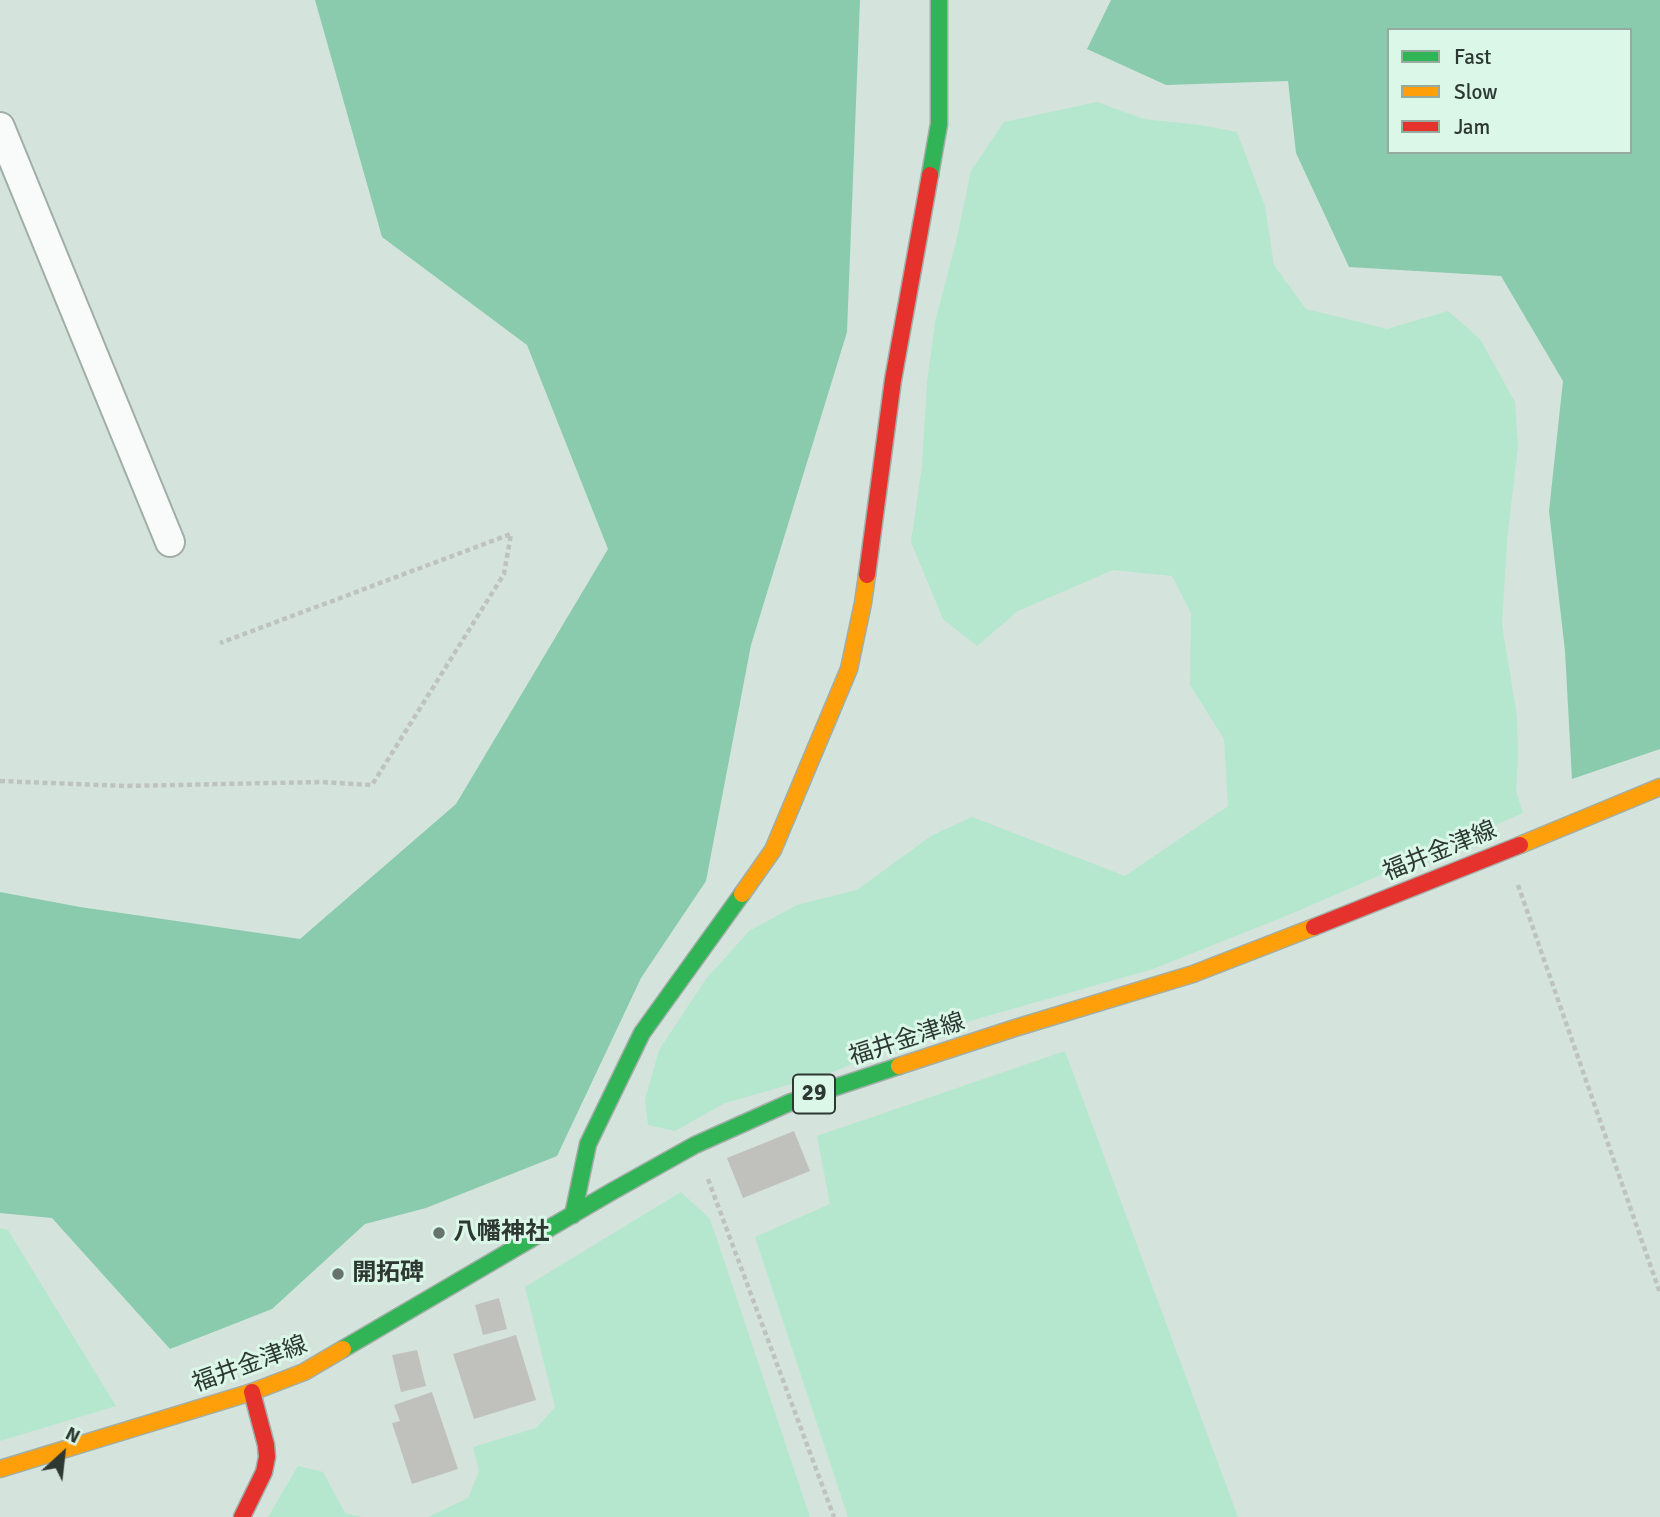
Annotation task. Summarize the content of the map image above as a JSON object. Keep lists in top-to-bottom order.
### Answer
{
  "streets": {
    "main road": ["福井金津線", "29"]
  },
  "places": ["八幡神社", "開拓碑"],
  "legend": ["Fast", "Slow", "Jam"],
  "north": "top right"
}
